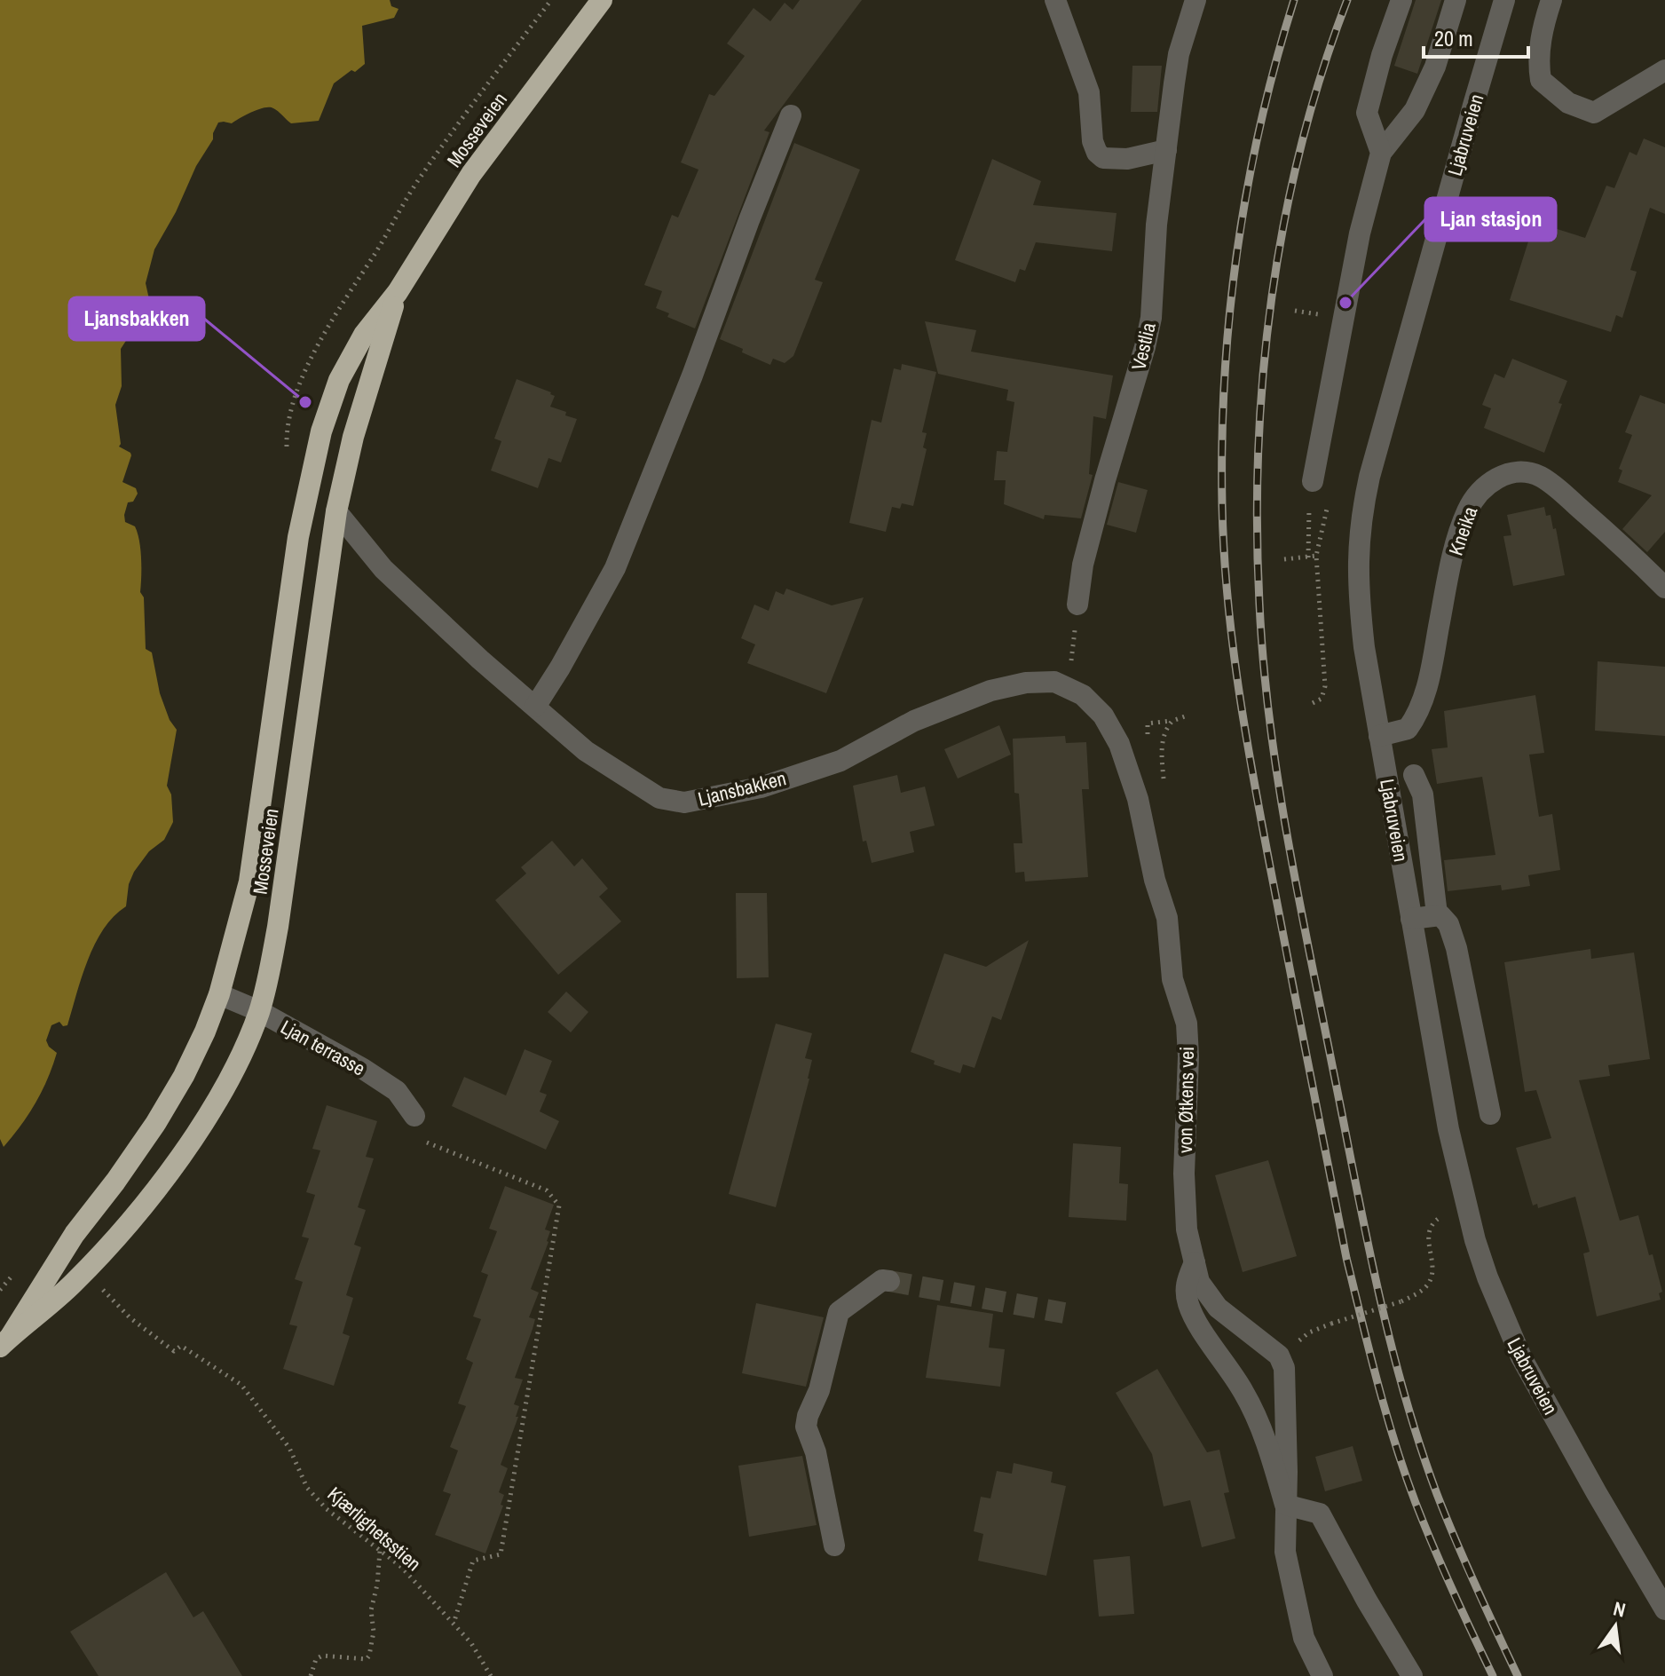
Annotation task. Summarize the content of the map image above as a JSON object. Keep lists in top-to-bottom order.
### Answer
{
  "streets": {
    "highway": ["Mosseveien"],
    "street": [
      "Ljabruveien",
      "Vestlia",
      "Kneika",
      "Ljansbakken",
      "Ljan terrasse",
      "von Øtkens vei"
    ],
    "path": ["Kjærlighetsstien"]
  },
  "crossings": [
    ["Mosseveien", "Ljansbakken"],
    ["Mosseveien", "Ljan terrasse"],
    ["Ljabruveien", "Kneika"],
    ["Ljansbakken", "von Øtkens vei"]
  ],
  "places": ["Ljan stasjon", "Ljansbakken"],
  "scale_bar": "20 m",
  "north": "top"
}
